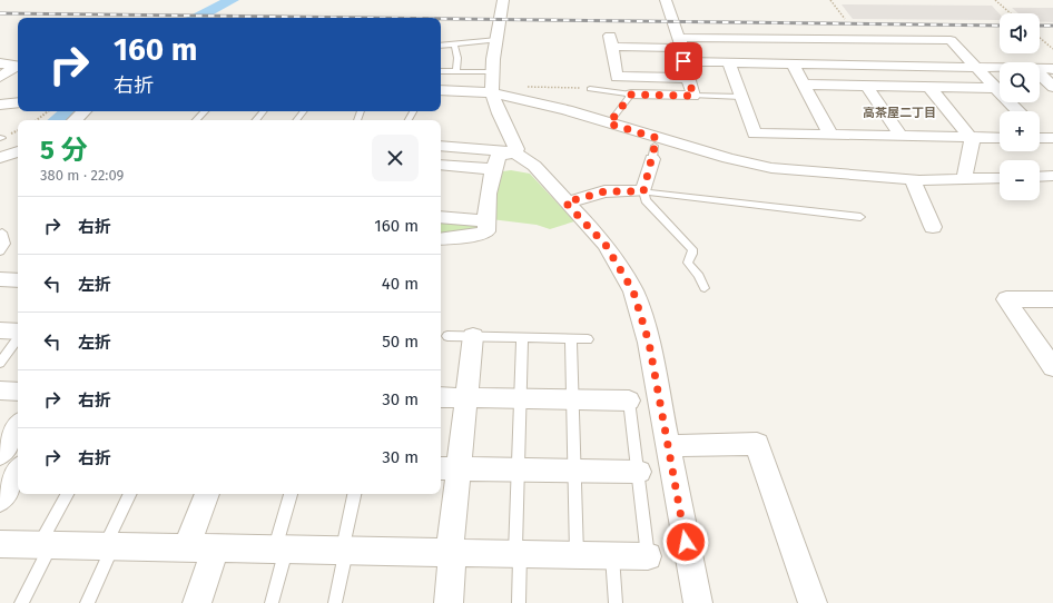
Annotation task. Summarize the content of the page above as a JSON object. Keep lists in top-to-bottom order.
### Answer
{
  "districts": ["高茶屋二丁目"],
  "page": {
    "map_buttons": ["+", "−"],
    "turn": ["160 m", "右折"],
    "heading": ["5 分", "380 m · 22:09"],
    "list": [
      {
        "name": "右折",
        "value": "160 m"
      },
      {
        "name": "左折",
        "value": "40 m"
      },
      {
        "name": "左折",
        "value": "50 m"
      },
      {
        "name": "右折",
        "value": "30 m"
      },
      {
        "name": "右折",
        "value": "30 m"
      }
    ]
  }
}
